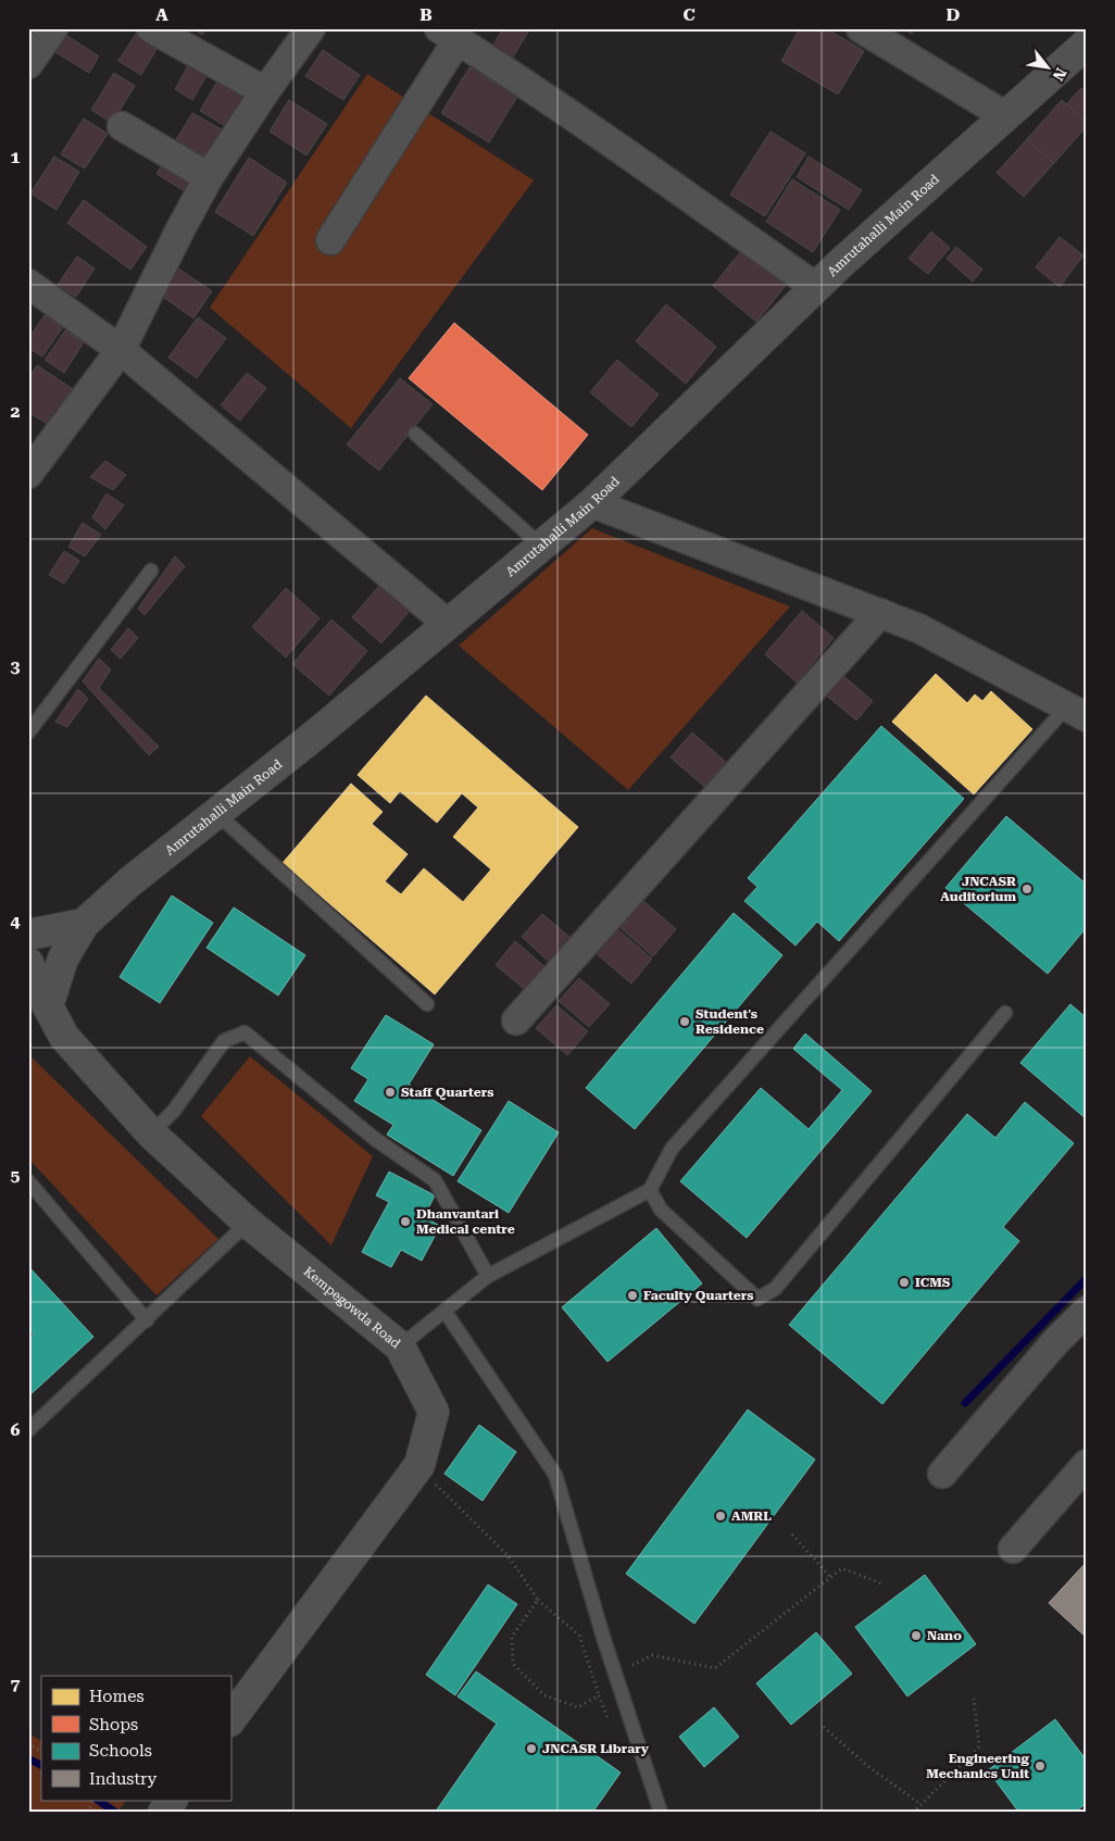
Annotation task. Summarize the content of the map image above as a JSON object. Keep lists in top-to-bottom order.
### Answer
{
  "streets": {
    "street": ["Amrutahalli Main Road", "Kempegowda Road"]
  },
  "crossings": [
    ["Amrutahalli Main Road", "Kempegowda Road"]
  ],
  "places": [
    "JNCASR Auditorium",
    "Student's Residence",
    "Staff Quarters",
    "Dhanvantari Medical centre",
    "ICMS",
    "Faculty Quarters",
    "AMRL",
    "Nano",
    "JNCASR Library",
    "Engineering Mechanics Unit"
  ],
  "legend": [
    "Homes",
    "Shops",
    "Schools",
    "Industry"
  ],
  "north": "bottom right",
  "grid": {
    "columns": [
      "A",
      "B",
      "C",
      "D"
    ],
    "rows": [
      "1",
      "2",
      "3",
      "4",
      "5",
      "6",
      "7"
    ]
  }
}
